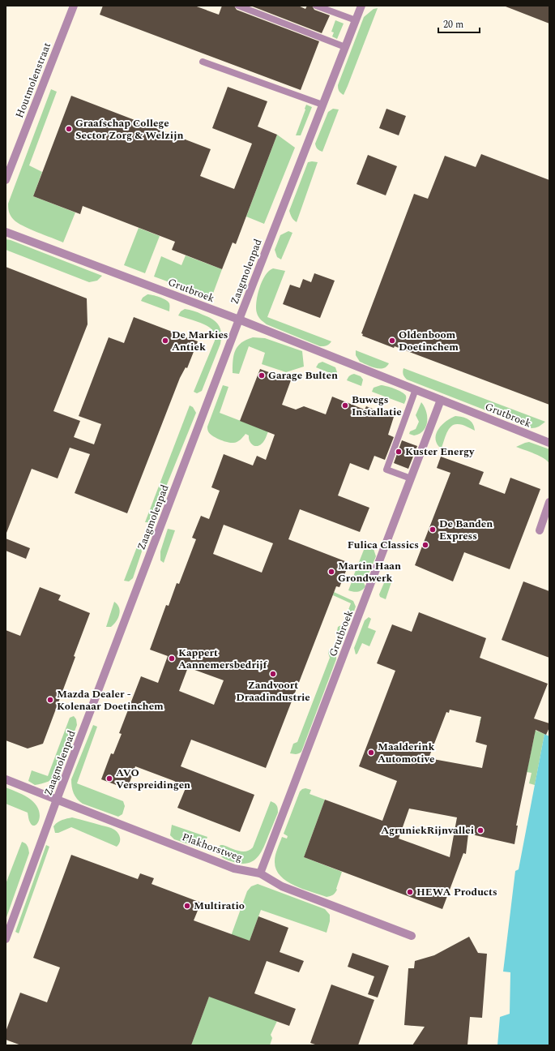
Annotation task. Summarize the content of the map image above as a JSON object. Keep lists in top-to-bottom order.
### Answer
{
  "streets": {
    "street": [
      "Houtmolenstraat",
      "Zaagmolenpad",
      "Grutbroek",
      "Plakhorstweg"
    ]
  },
  "crossings": [
    ["Zaagmolenpad", "Grutbroek"],
    ["Zaagmolenpad", "Plakhorstweg"],
    ["Grutbroek", "Plakhorstweg"]
  ],
  "places": [
    "Graafschap College Sector Zorg & Welzijn",
    "De Markies Antiek",
    "Oldenboom Doetinchem",
    "Garage Bulten",
    "Buwegs Installatie",
    "Kuster Energy",
    "De Banden Express",
    "Fulica Classics",
    "Martin Haan Grondwerk",
    "Kappert Aannemersbedrijf",
    "Zandvoort Draadindustrie",
    "Mazda Dealer - Kolenaar Doetinchem",
    "Maalderink Automotive",
    "AVO Verspreidingen",
    "AgruniekRijnvallei",
    "HEWA Products",
    "Multiratio"
  ],
  "scale_bar": "20 m"
}
